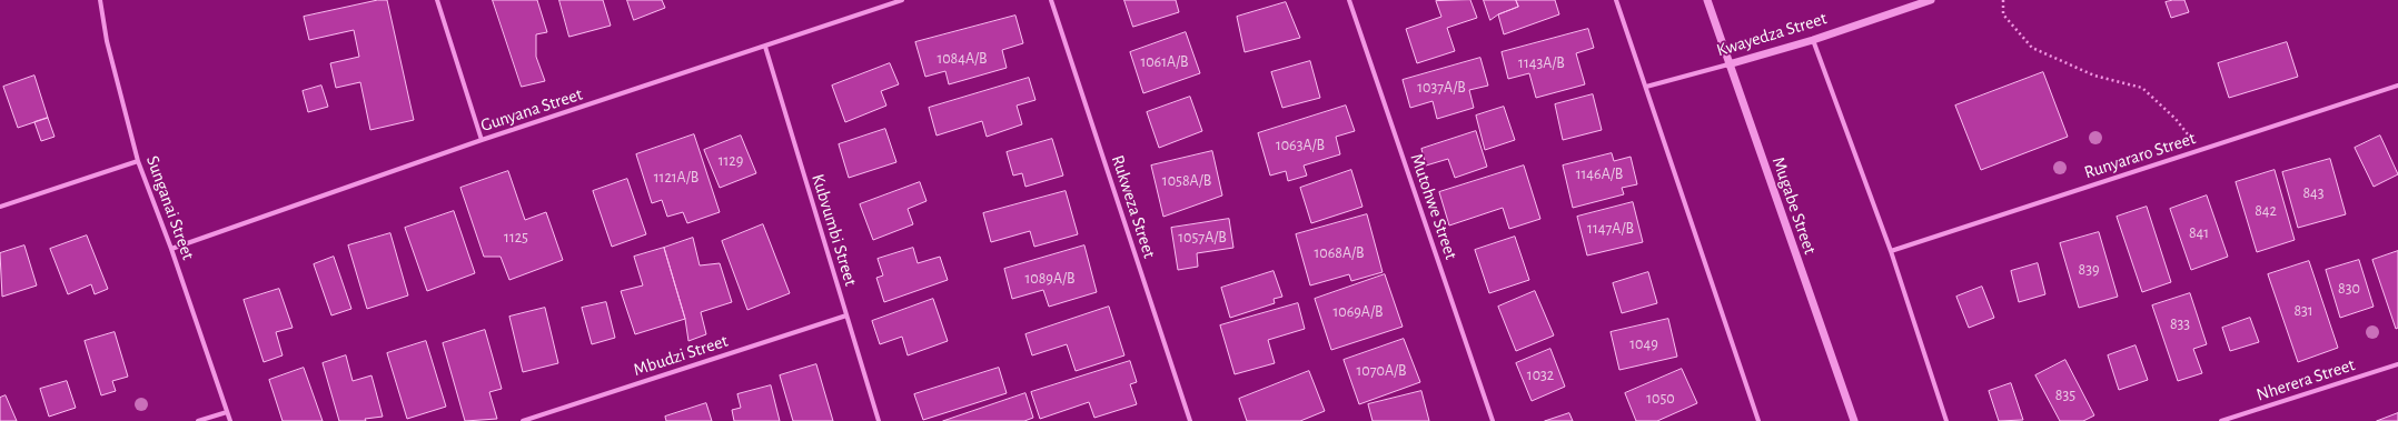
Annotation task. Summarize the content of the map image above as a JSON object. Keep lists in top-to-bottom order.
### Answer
{
  "streets": {
    "street": [
      "Kwayedza Street",
      "Gunyana Street",
      "Runyararo Street",
      "Mugabe Street",
      "Rukweza Street",
      "Mutohwe Street",
      "Sunganai Street",
      "Kubvumbi Street",
      "Mbudzi Street",
      "Nherera Street"
    ]
  },
  "crossings": [
    ["Kwayedza Street", "Mugabe Street"],
    ["Gunyana Street", "Sunganai Street"],
    ["Gunyana Street", "Kubvumbi Street"],
    ["Kubvumbi Street", "Mbudzi Street"]
  ],
  "house_numbers": [
    "1084A/B",
    "1061A/B",
    "1143A/B",
    "1037A/B",
    "1063A/B",
    "1129",
    "1146A/B",
    "1121A/B",
    "1058A/B",
    "843",
    "842",
    "1147A/B",
    "841",
    "1125",
    "1057A/B",
    "1068A/B",
    "839",
    "1089A/B",
    "830",
    "831",
    "1069A/B",
    "833",
    "1049",
    "1070A/B",
    "1032",
    "835",
    "1050"
  ]
}
